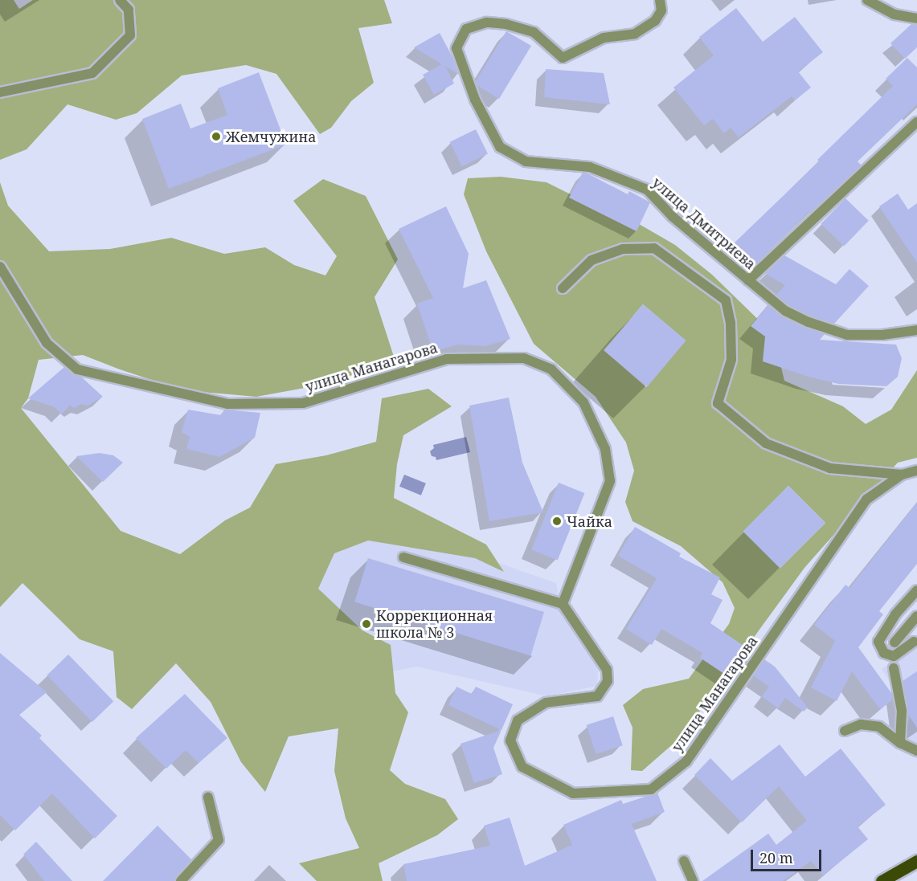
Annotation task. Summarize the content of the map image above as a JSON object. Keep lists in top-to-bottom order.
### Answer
{
  "streets": {
    "street": ["улица Дмитриева", "улица Манагарова"]
  },
  "places": ["Жемчужина", "Чайка", "Коррекционная школа № 3"],
  "scale_bar": "20 m"
}
